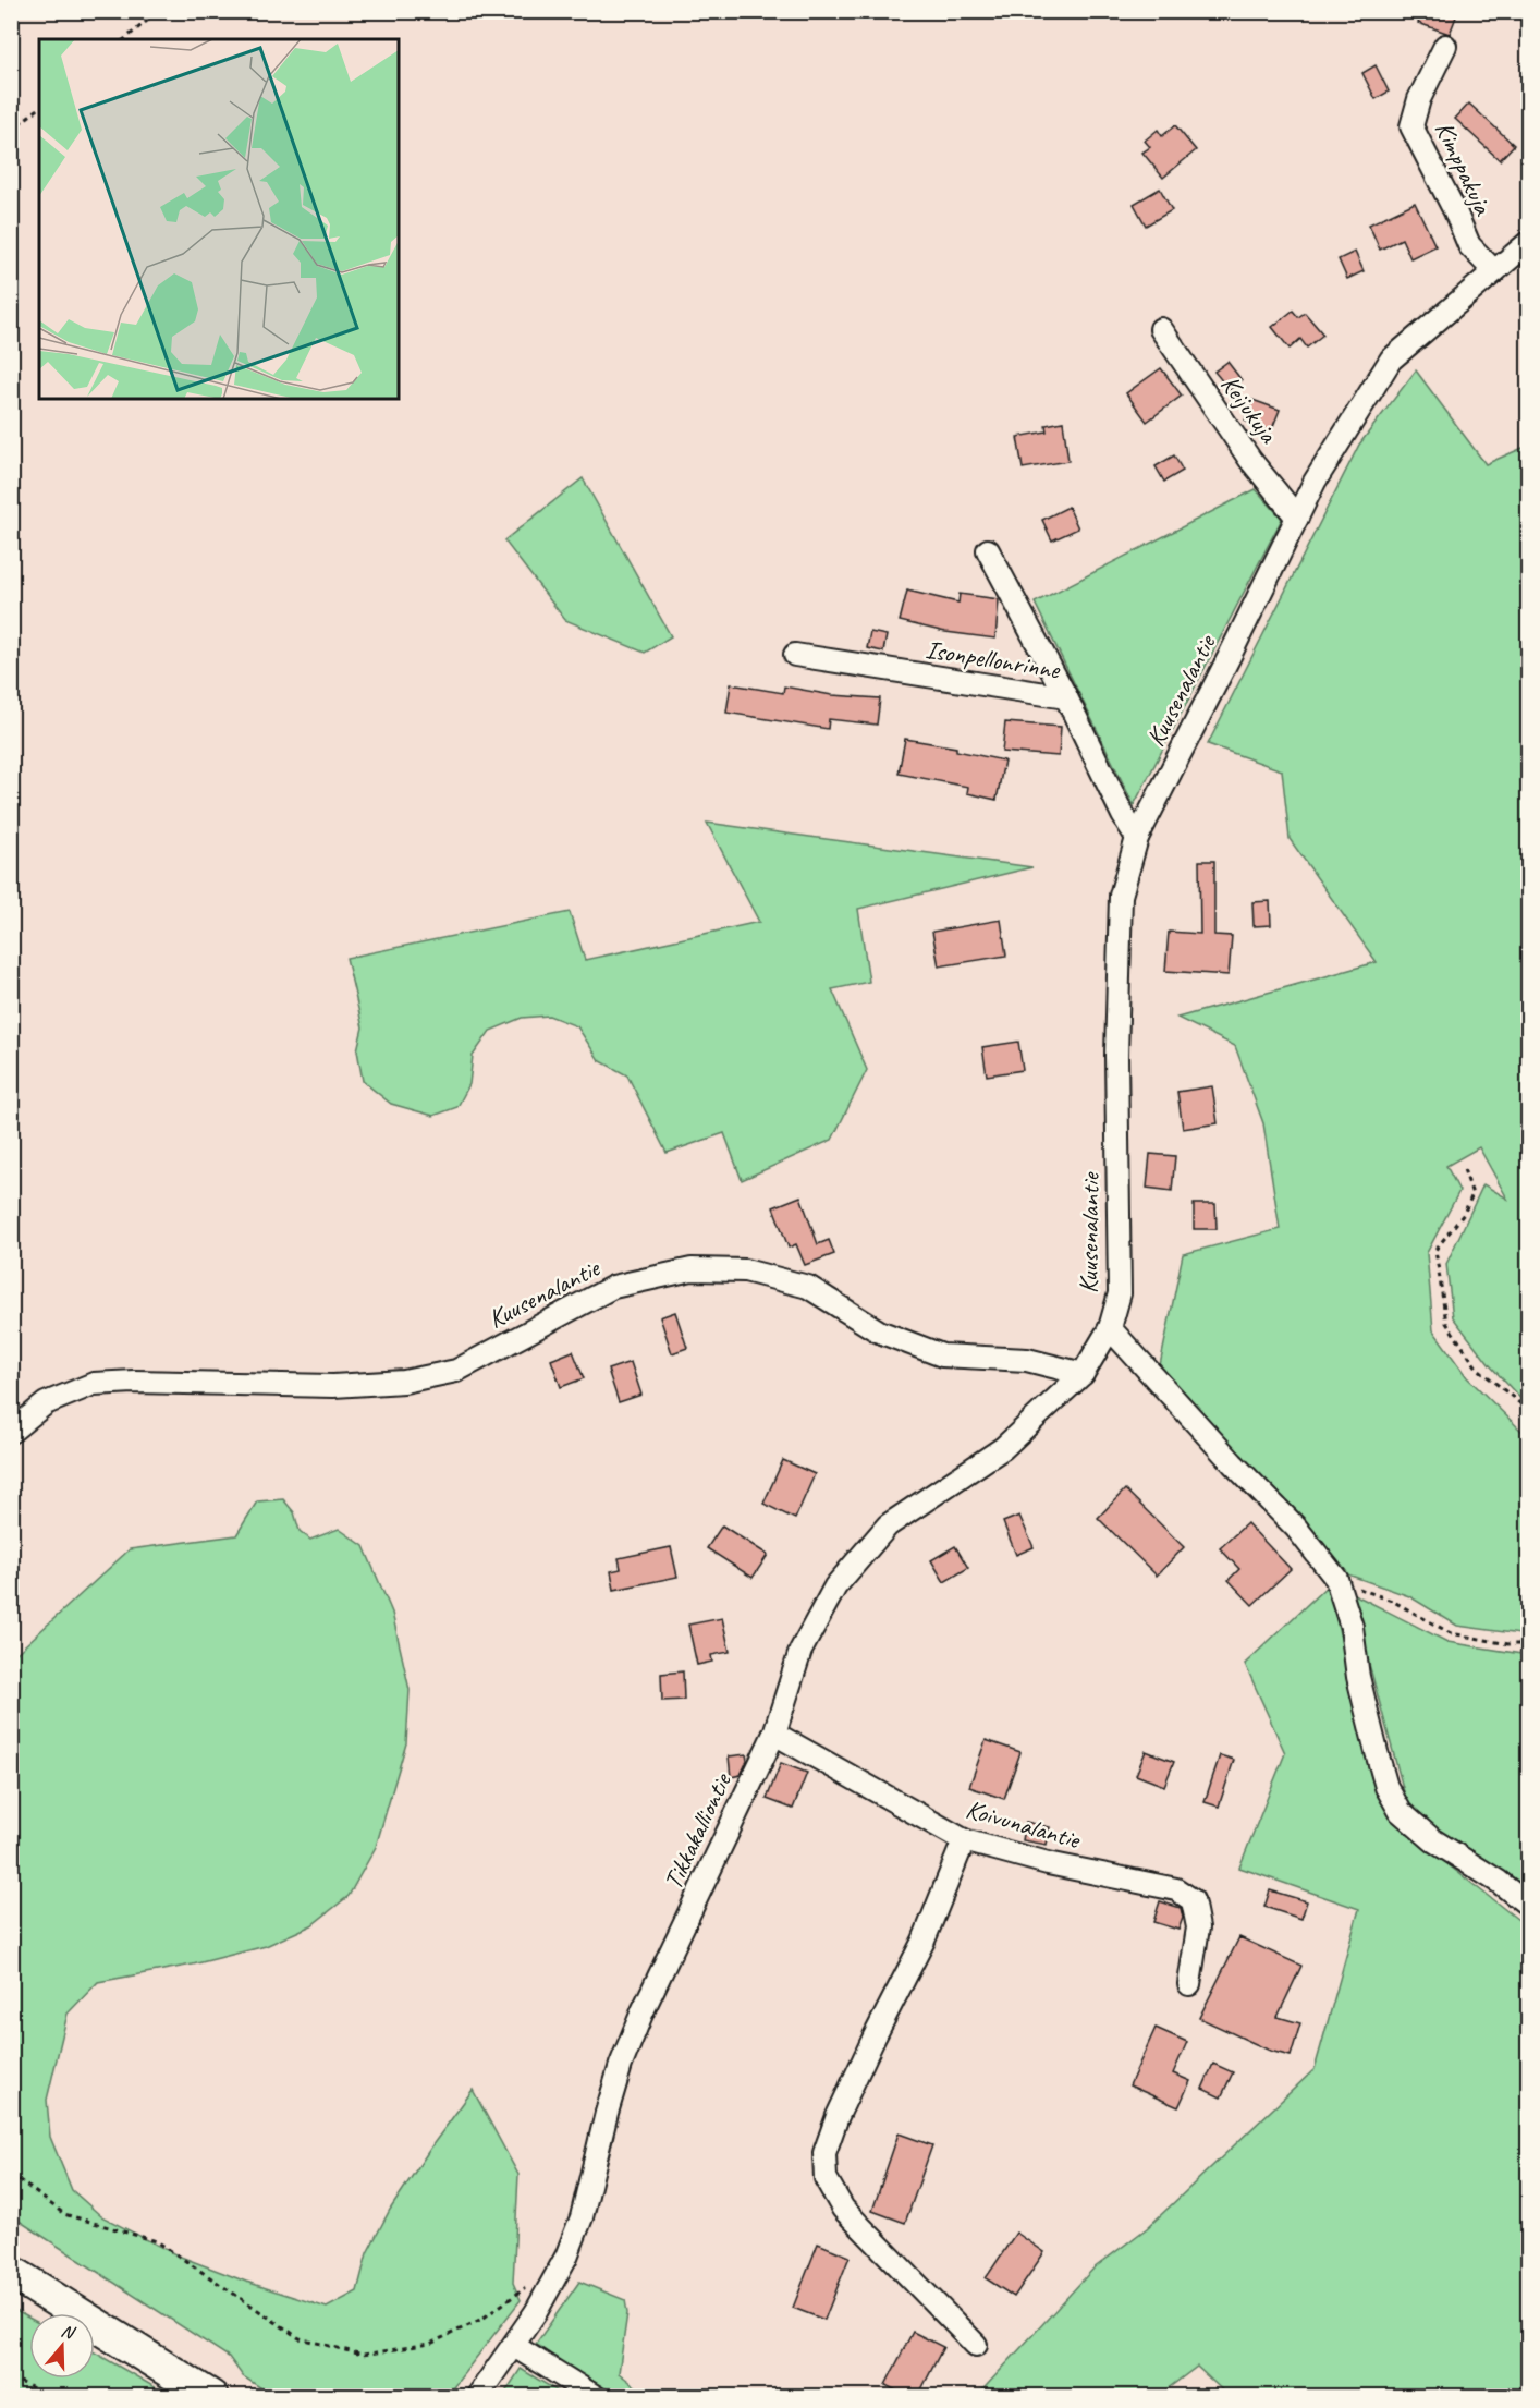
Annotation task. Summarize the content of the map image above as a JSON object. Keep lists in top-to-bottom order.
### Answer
{
  "streets": {
    "street": [
      "Kimppakuja",
      "Keijukuja",
      "Isonpellonrinne",
      "Kuusenalantie",
      "Koivunalantie",
      "Tikkakalliontie"
    ]
  },
  "crossings": [
    ["Kimppakuja", "Kuusenalantie"],
    ["Keijukuja", "Kuusenalantie"],
    ["Isonpellonrinne", "Kuusenalantie"],
    ["Kuusenalantie", "Tikkakalliontie"],
    ["Koivunalantie", "Tikkakalliontie"]
  ],
  "north": "top"
}
